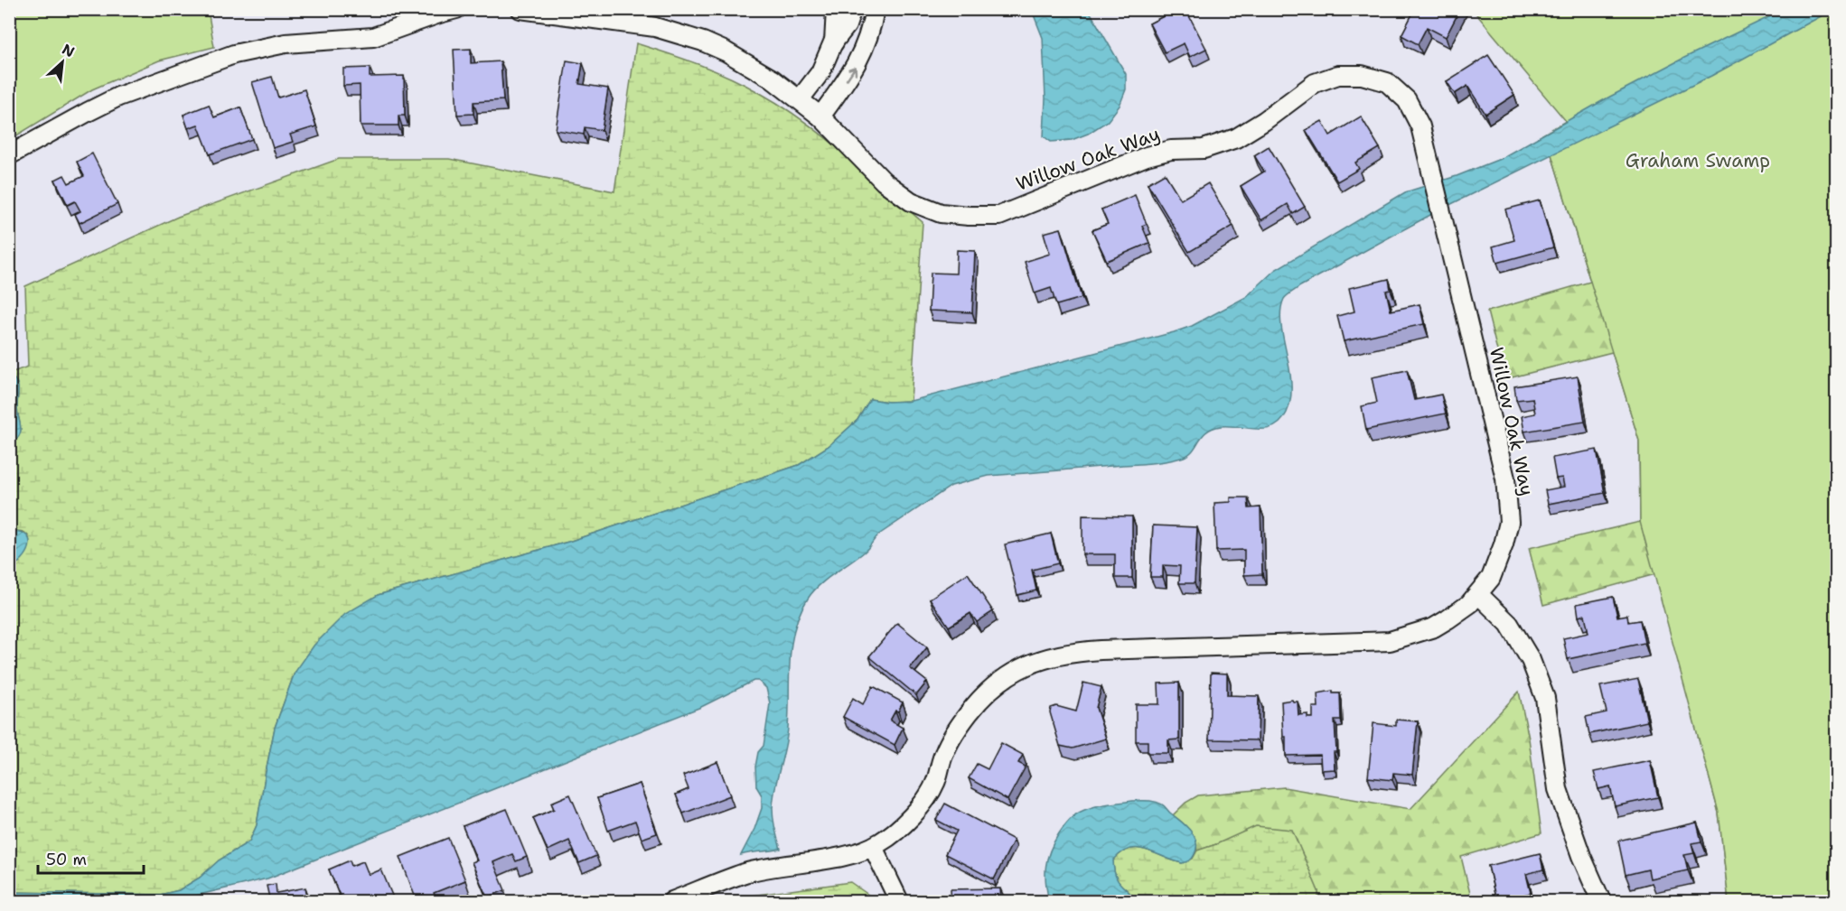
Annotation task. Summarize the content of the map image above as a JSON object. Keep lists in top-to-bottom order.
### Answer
{
  "streets": {
    "street": ["Willow Oak Way"]
  },
  "parks": ["Graham Swamp"],
  "scale_bar": "50 m",
  "north": "top right"
}
